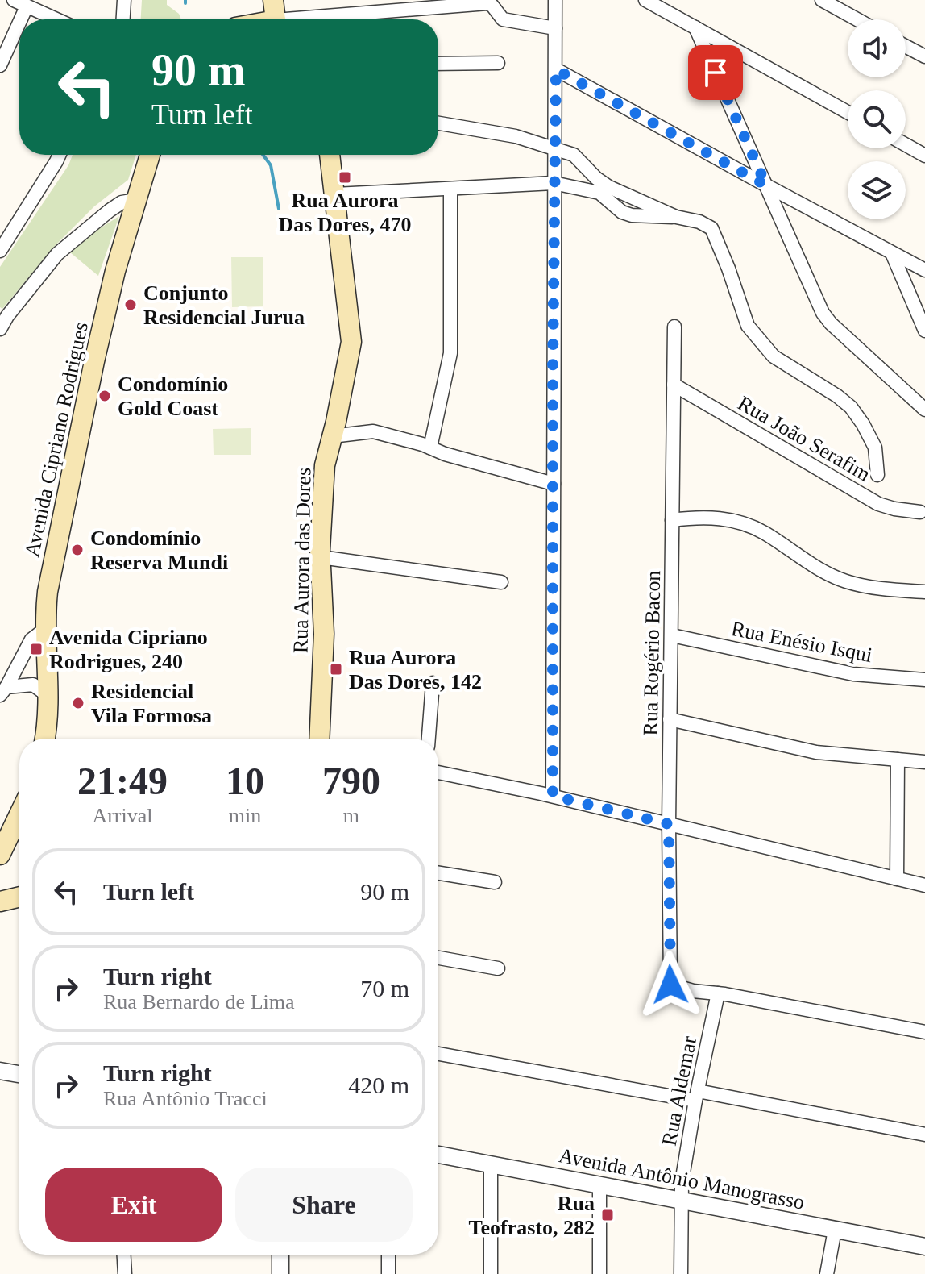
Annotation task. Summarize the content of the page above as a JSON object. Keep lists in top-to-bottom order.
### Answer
{
  "streets": {
    "main road": ["Avenida Cipriano Rodrigues", "Rua Aurora das Dores"],
    "street": [
      "Rua João Serafim",
      "Rua Enésio Isqui",
      "Rua Rogério Bacon",
      "Rua Aldemar",
      "Avenida Antônio Manograsso"
    ]
  },
  "crossings": [
    ["Rua João Serafim", "Rua Rogério Bacon"],
    ["Rua Enésio Isqui", "Rua Rogério Bacon"],
    ["Rua Rogério Bacon", "Rua Aldemar"],
    ["Rua Aldemar", "Avenida Antônio Manograsso"]
  ],
  "places": {
    "transit": [
      "Rua Aurora Das Dores, 470",
      "Avenida Cipriano Rodrigues, 240",
      "Rua Aurora Das Dores, 142",
      "Rua Teofrasto, 282"
    ],
    "other": [
      "Conjunto Residencial Jurua",
      "Condomínio Gold Coast",
      "Condomínio Reserva Mundi",
      "Residencial Vila Formosa"
    ]
  },
  "page": {
    "turn": ["90 m", "Turn left"],
    "eta": [
      "21:49",
      "Arrival",
      "10",
      "min",
      "790",
      "m"
    ],
    "list": [
      {
        "name": "Turn left",
        "value": "90 m"
      },
      {
        "name": "Turn right",
        "note": "Rua Bernardo de Lima",
        "value": "70 m"
      },
      {
        "name": "Turn right",
        "note": "Rua Antônio Tracci",
        "value": "420 m"
      }
    ],
    "buttons": ["Exit", "Share"]
  }
}
